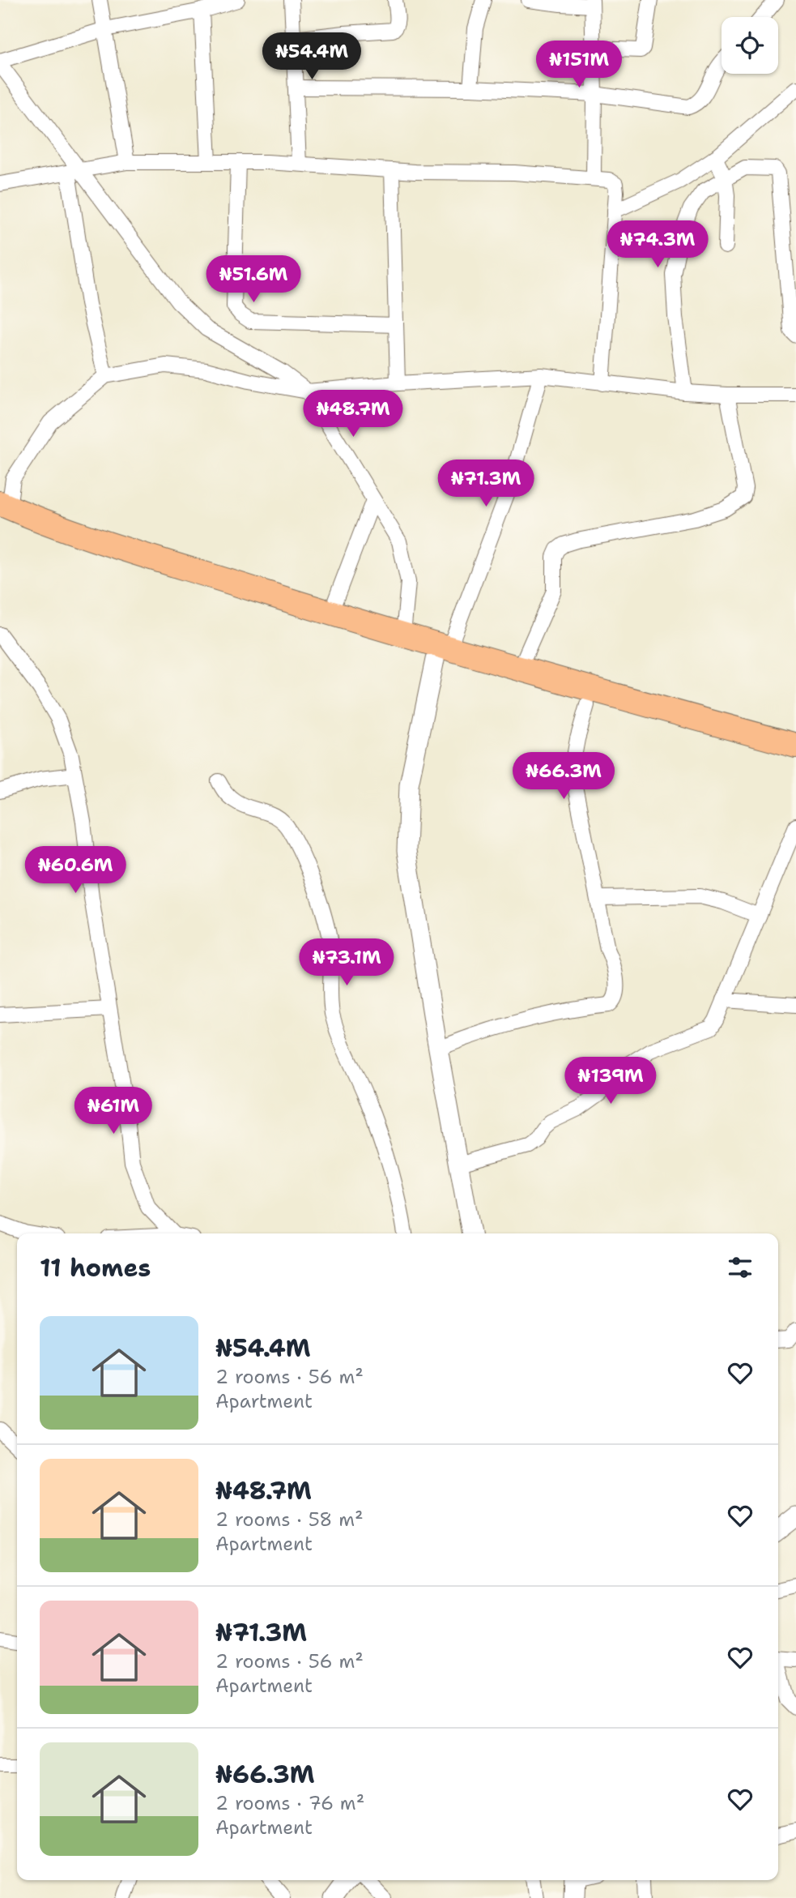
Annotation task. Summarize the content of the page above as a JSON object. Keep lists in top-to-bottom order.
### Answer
{
  "page": {
    "price": [
      "₦54.4M",
      "₦151M",
      "₦74.3M",
      "₦51.6M",
      "₦48.7M",
      "₦71.3M",
      "₦66.3M",
      "₦60.6M",
      "₦73.1M",
      "₦139M",
      "₦61M"
    ],
    "heading": "11 homes",
    "list": [
      {
        "name": "₦54.4M",
        "note": "2 rooms · 56 m² · Apartment"
      },
      {
        "name": "₦48.7M",
        "note": "2 rooms · 58 m² · Apartment"
      },
      {
        "name": "₦71.3M",
        "note": "2 rooms · 56 m² · Apartment"
      },
      {
        "name": "₦66.3M",
        "note": "2 rooms · 76 m² · Apartment"
      }
    ]
  }
}
